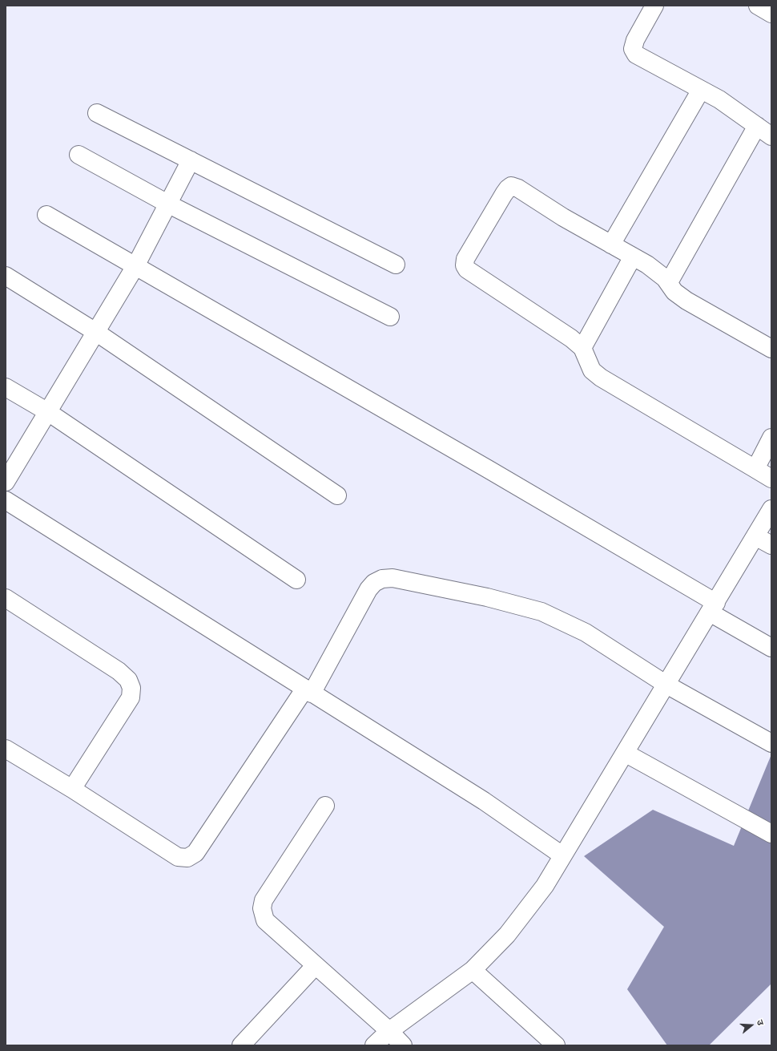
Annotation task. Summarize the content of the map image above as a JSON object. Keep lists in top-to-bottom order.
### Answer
{
  "north": "right"
}
